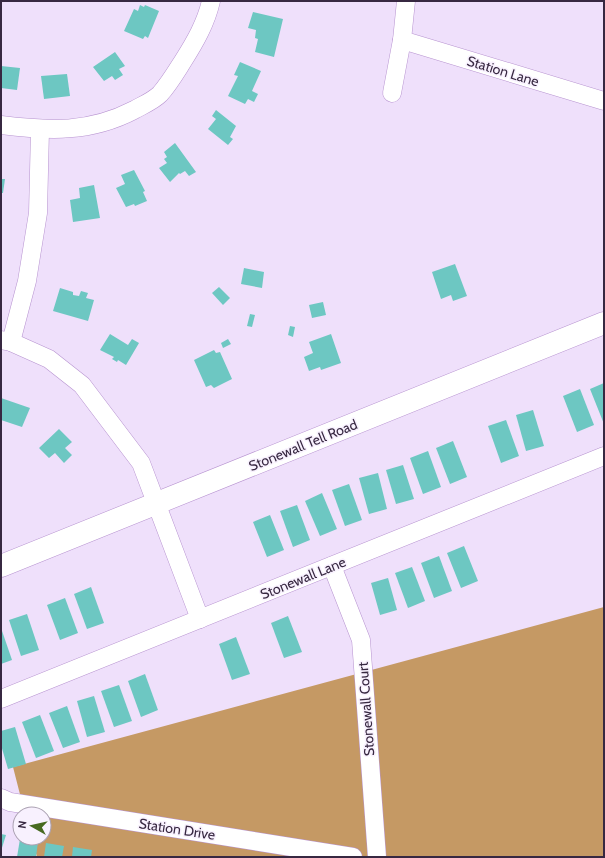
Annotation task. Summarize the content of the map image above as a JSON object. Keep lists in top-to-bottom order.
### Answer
{
  "streets": {
    "street": [
      "Station Lane",
      "Stonewall Tell Road",
      "Stonewall Lane",
      "Stonewall Court",
      "Station Drive"
    ]
  },
  "crossings": [
    ["Stonewall Lane", "Stonewall Court"]
  ],
  "north": "left"
}
